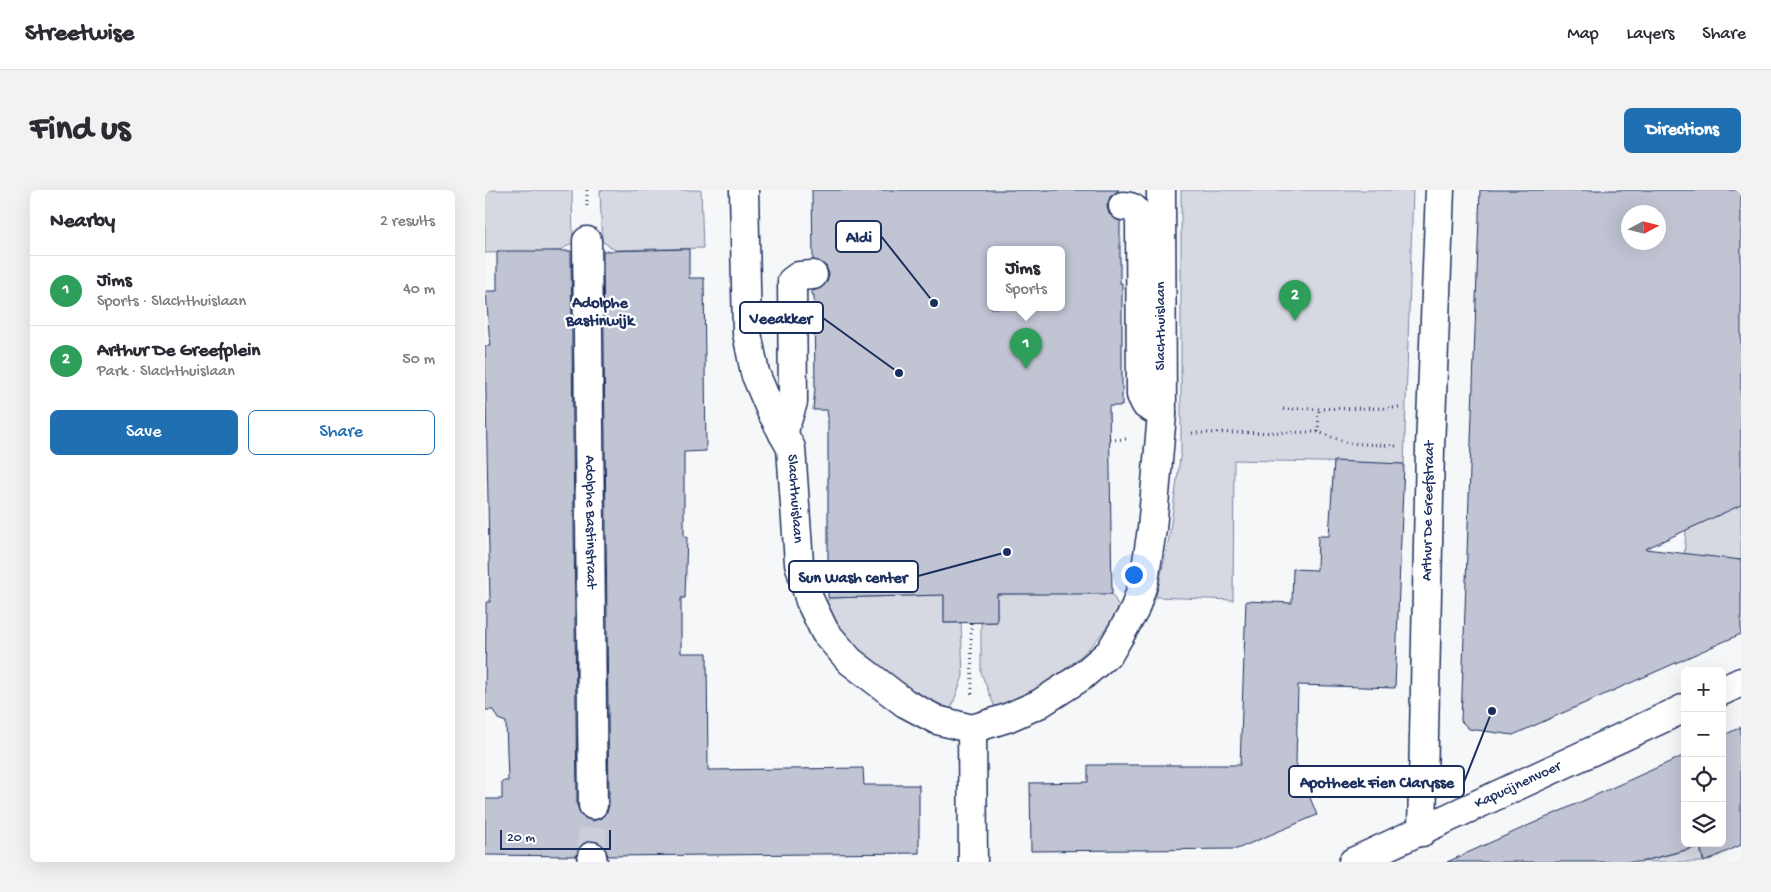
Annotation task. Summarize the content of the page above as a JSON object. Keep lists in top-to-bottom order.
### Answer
{
  "streets": {
    "street": [
      "Slachthuislaan",
      "Arthur De Greefstraat",
      "Adolphe Bastinstraat",
      "Kapucijnenvoer"
    ]
  },
  "crossings": [
    ["Arthur De Greefstraat", "Kapucijnenvoer"]
  ],
  "districts": ["Adolphe Bastinwijk"],
  "places": [
    "Aldi",
    "Veeakker",
    "Sun Wash center",
    "Apotheek Fien Clarysse"
  ],
  "scale_bar": "20 m",
  "north": "right",
  "page": {
    "header": "Streetwise",
    "nav": ["Map", "Layers", "Share"],
    "buttons": [
      "Directions",
      ["Save", "Share"]
    ],
    "title": "Find us",
    "heading": ["Nearby", "2 results"],
    "popup": ["Jims", "Sports"],
    "list": [
      {
        "mark": "1",
        "name": "Jims",
        "note": "Sports · Slachthuislaan",
        "value": "40 m"
      },
      {
        "mark": "2",
        "name": "Arthur De Greefplein",
        "note": "Park · Slachthuislaan",
        "value": "50 m"
      }
    ],
    "pins": ["2", "1"],
    "map_buttons": ["+", "−"],
    "scale": "20 m"
  }
}
